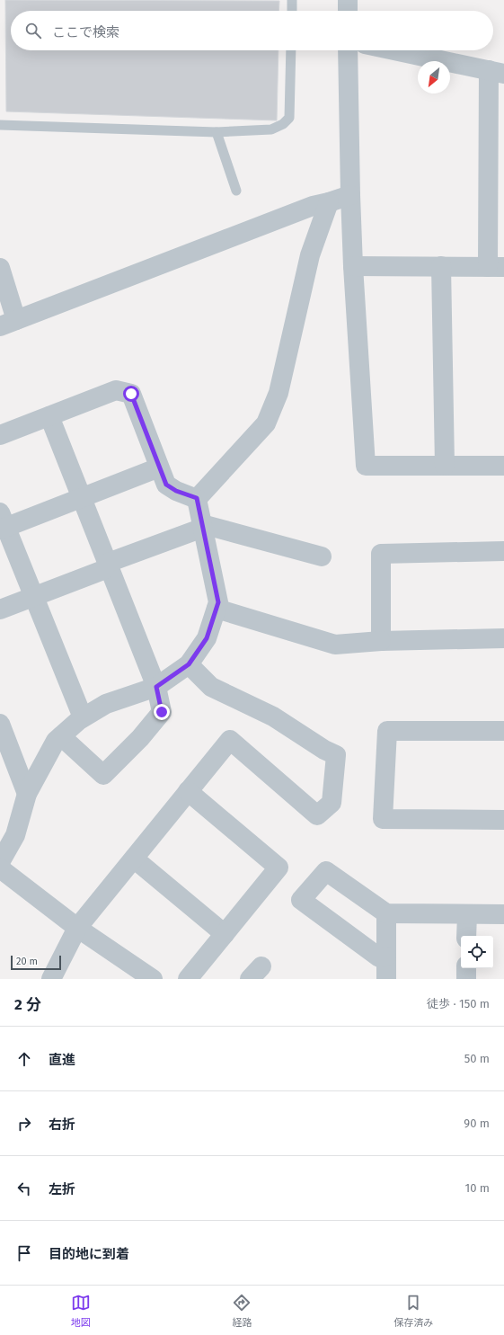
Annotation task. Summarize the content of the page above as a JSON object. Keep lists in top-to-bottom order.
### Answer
{
  "scale_bar": "20 m",
  "north": "bottom left",
  "page": {
    "search": "ここで検索",
    "scale": "20 m",
    "heading": ["2 分", "徒歩 · 150 m"],
    "list": [
      ["直進", "50 m"],
      ["右折", "90 m"],
      ["左折", "10 m"],
      "目的地に到着"
    ],
    "nav": ["地図", "経路", "保存済み"]
  }
}
